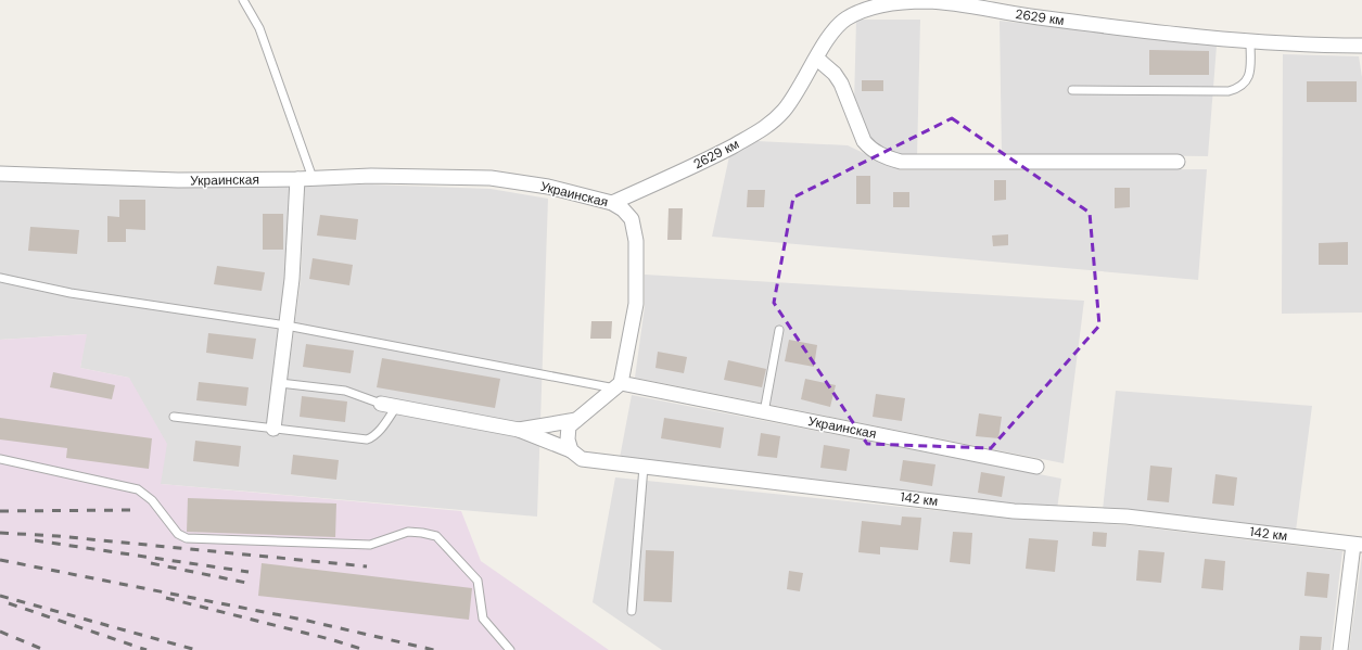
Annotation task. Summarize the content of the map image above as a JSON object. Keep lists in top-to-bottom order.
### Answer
{
  "streets": {
    "street": ["2629 км", "Украинская", "142 км"]
  },
  "crossings": [
    ["2629 км", "Украинская"]
  ]
}
